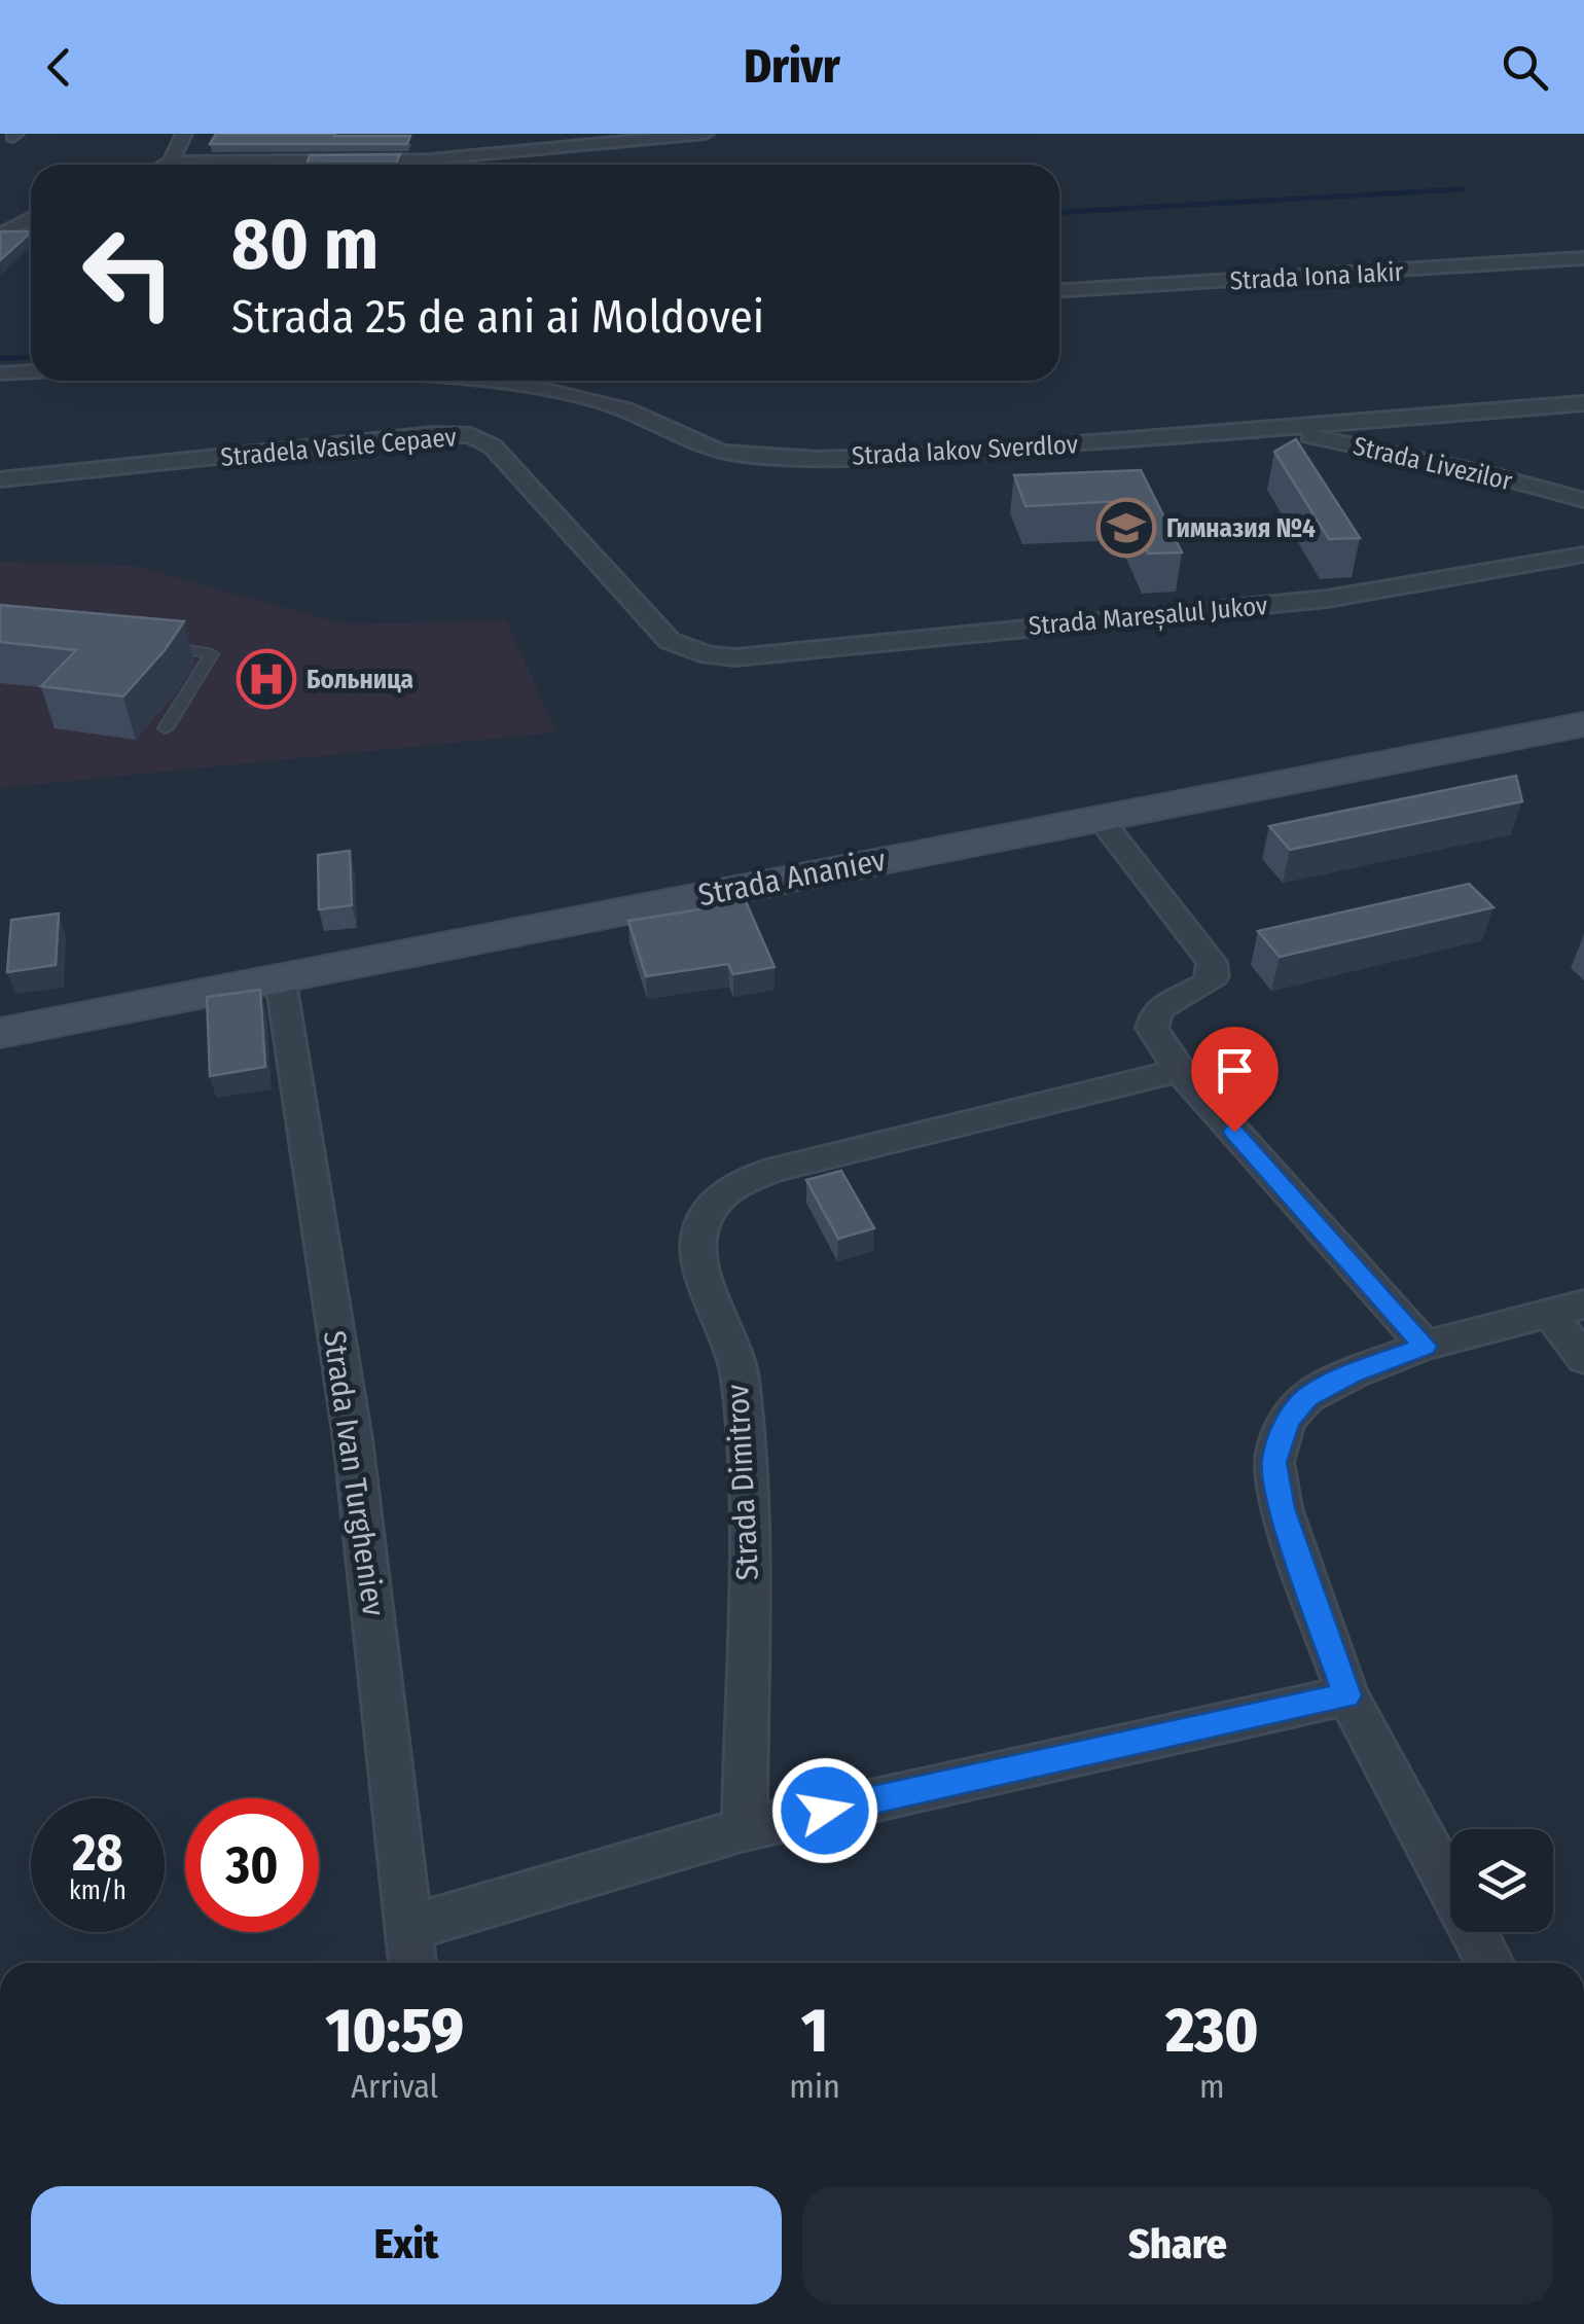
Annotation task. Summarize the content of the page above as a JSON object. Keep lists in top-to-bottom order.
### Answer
{
  "streets": {
    "street": [
      "Strada Iona Iakir",
      "Stradela Vasile Cepaev",
      "Strada Iakov Sverdlov",
      "Strada Livezilor",
      "Strada Mareșalul Jukov",
      "Strada Ananiev",
      "Strada Ivan Turgheniev",
      "Strada Dimitrov"
    ]
  },
  "crossings": [
    ["Stradela Vasile Cepaev", "Strada Mareșalul Jukov"],
    ["Strada Iakov Sverdlov", "Strada Livezilor"],
    ["Strada Ananiev", "Strada Ivan Turgheniev"]
  ],
  "places": {
    "school or university": ["Гимназия №4"],
    "hospital": ["Больница"]
  },
  "page": {
    "header": "Drivr",
    "turn": ["80 m", "Strada 25 de ani ai Moldovei"],
    "speed": "28 km/h",
    "limit": "30",
    "eta": [
      "10:59",
      "Arrival",
      "1",
      "min",
      "230",
      "m"
    ],
    "buttons": ["Exit", "Share"]
  }
}
